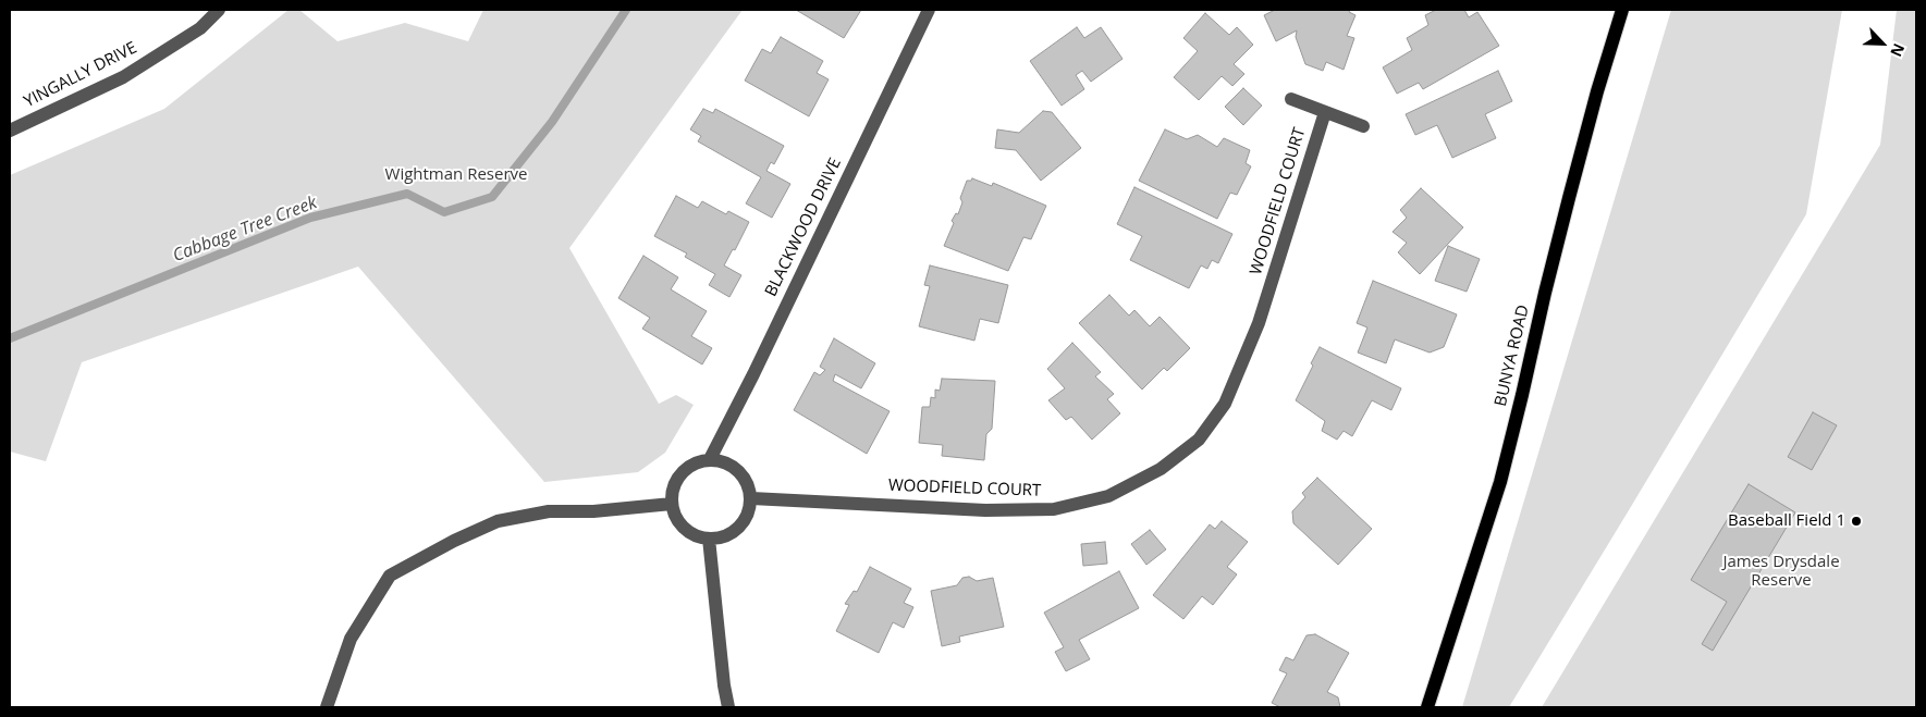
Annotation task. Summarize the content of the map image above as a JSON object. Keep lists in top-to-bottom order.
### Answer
{
  "streets": {
    "main road": ["BUNYA ROAD"],
    "street": ["YINGALLY DRIVE", "WOODFIELD COURT", "BLACKWOOD DRIVE"]
  },
  "crossings": [
    ["WOODFIELD COURT", "BLACKWOOD DRIVE"]
  ],
  "water": ["Cabbage Tree Creek"],
  "parks": ["Wightman Reserve", "James Drysdale Reserve"],
  "places": ["Baseball Field 1"],
  "north": "bottom right"
}
